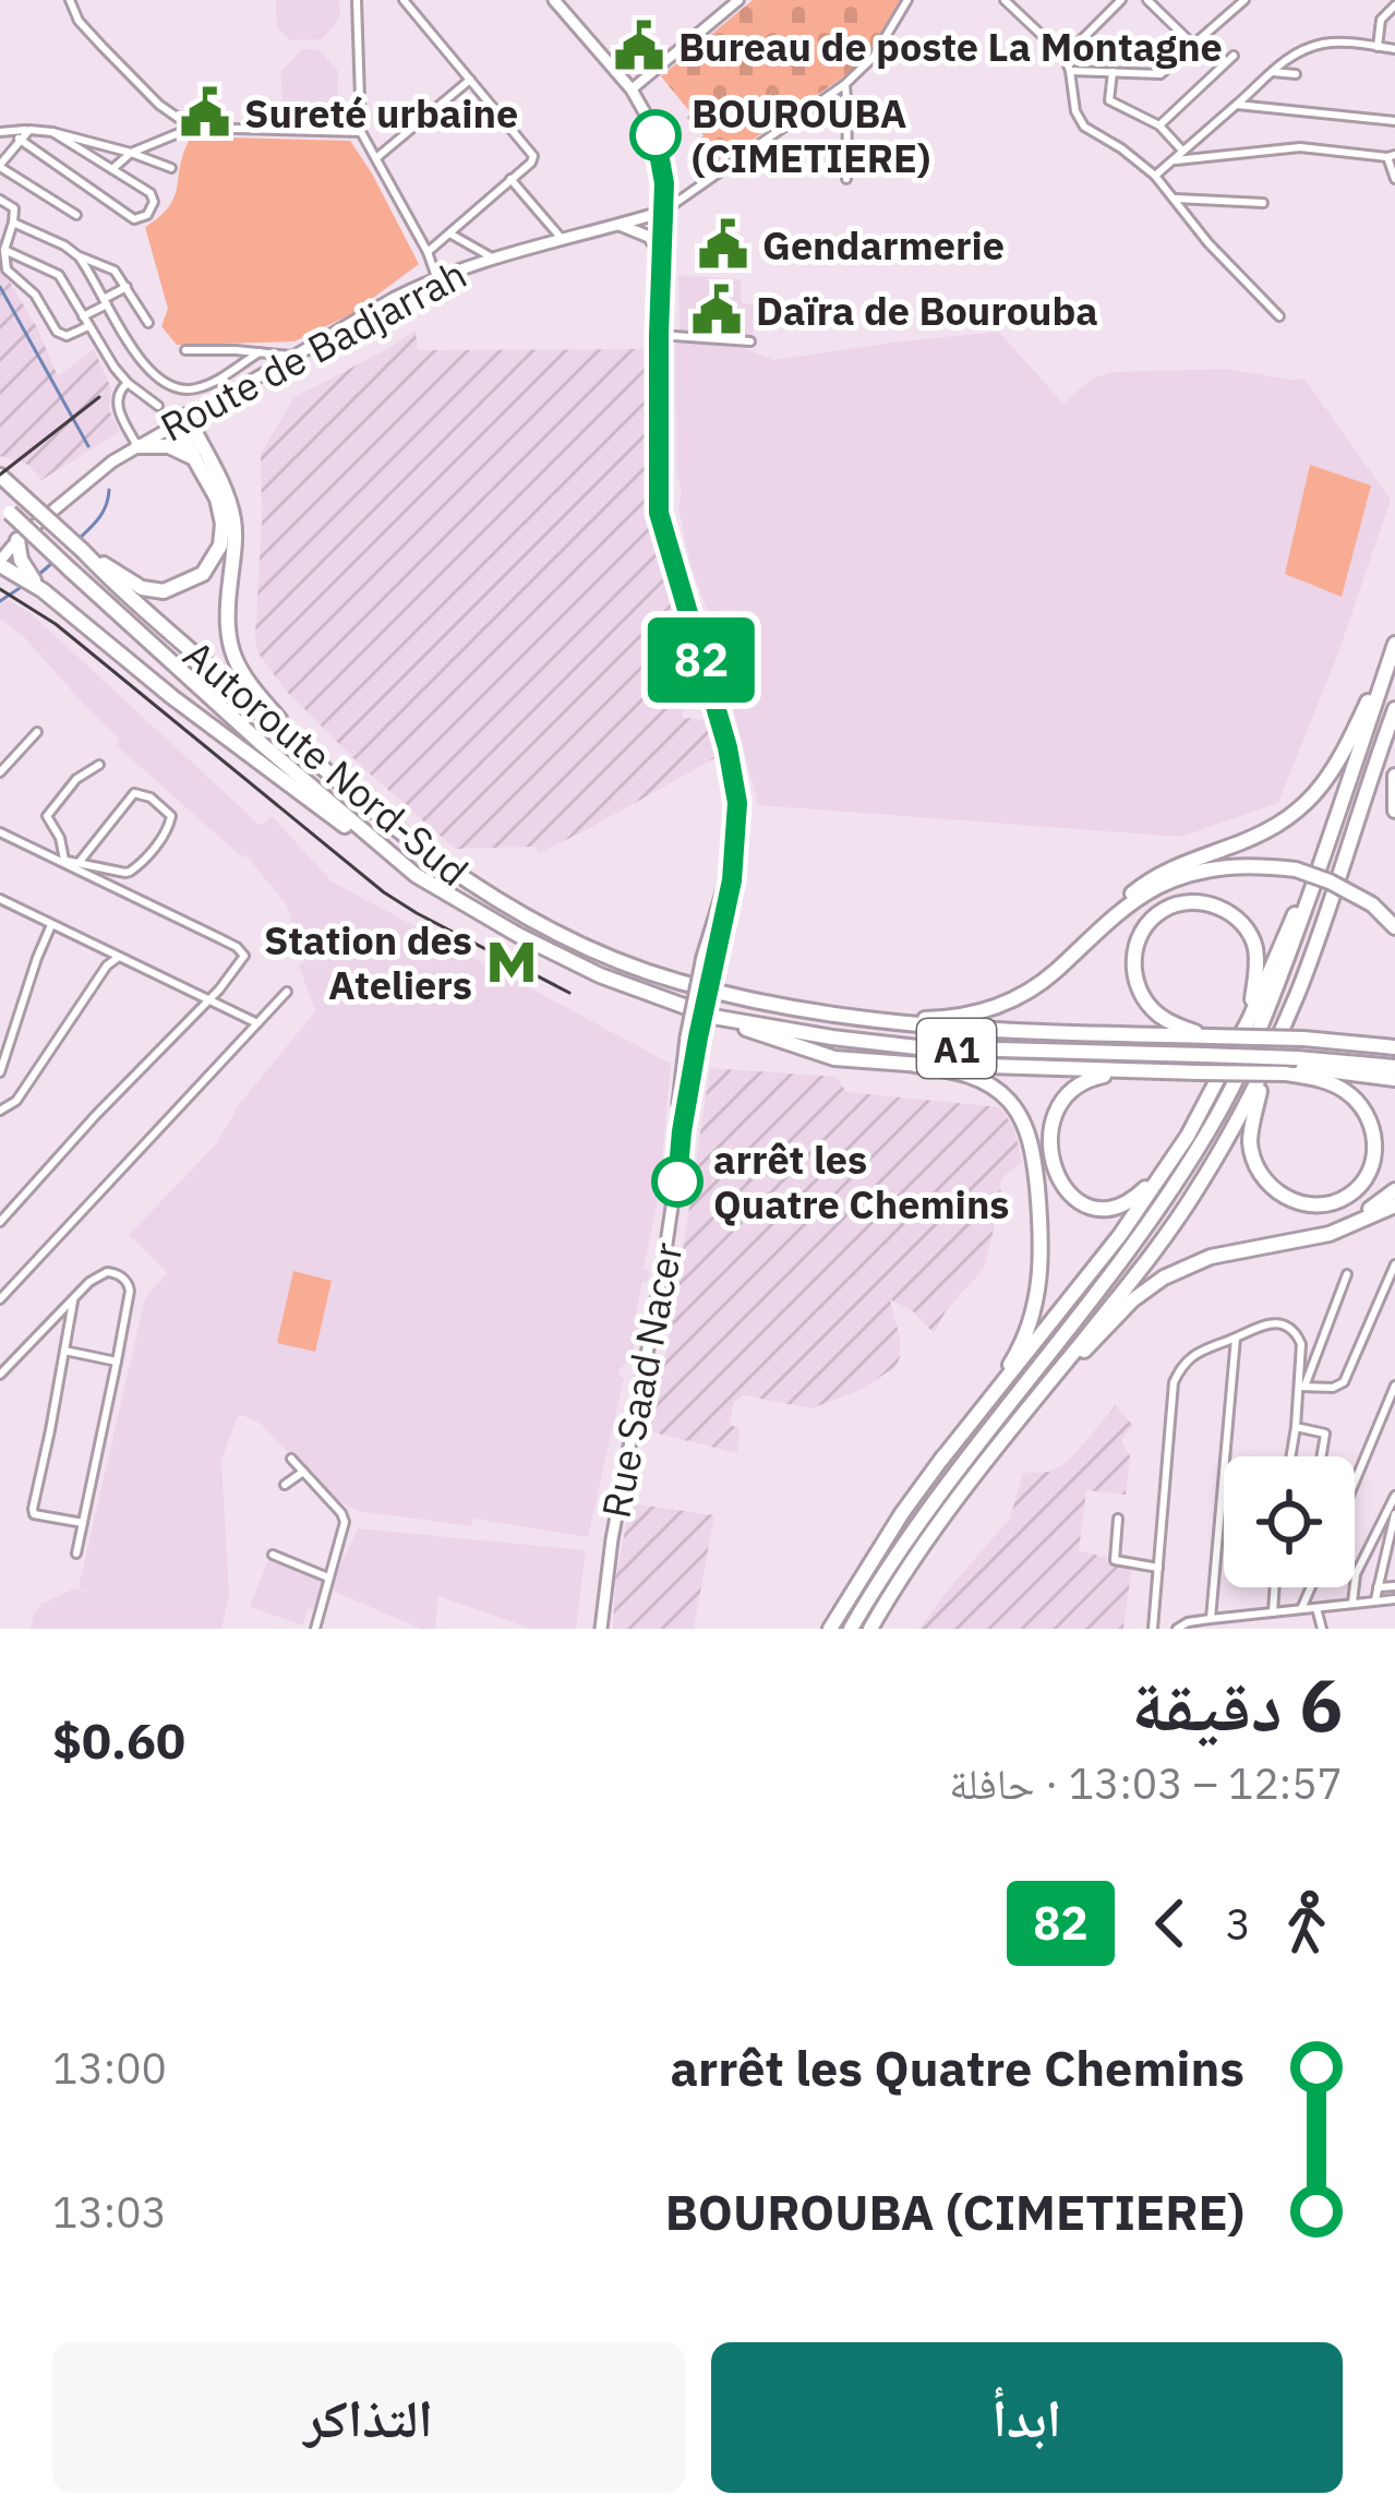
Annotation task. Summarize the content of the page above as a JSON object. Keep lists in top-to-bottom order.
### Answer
{
  "streets": {
    "highway": ["Autoroute Nord-Sud", "A1"],
    "main road": ["Route de Badjarrah", "Rue Saad Nacer"]
  },
  "crossings": [
    ["Route de Badjarrah", "Rue Saad Nacer"]
  ],
  "places": {
    "public building": [
      "Bureau de poste La Montagne",
      "Sureté urbaine",
      "Gendarmerie",
      "Daïra de Bourouba"
    ],
    "other": ["BOUROUBA (CIMETIERE)", "arrêt les Quatre Chemins"],
    "metro station": ["Station des Ateliers"]
  },
  "lines": ["bus line 82"],
  "page": {
    "on_map": "82",
    "heading": ["6 دقيقة", "12:57 – 13:03 · حافلة", "$0.60"],
    "legs": ["3", "82"],
    "list": [
      {
        "name": "arrêt les Quatre Chemins",
        "value": "13:00"
      },
      {
        "name": "BOUROUBA (CIMETIERE)",
        "value": "13:03"
      }
    ],
    "buttons": ["ابدأ", "التذاكر"]
  }
}
